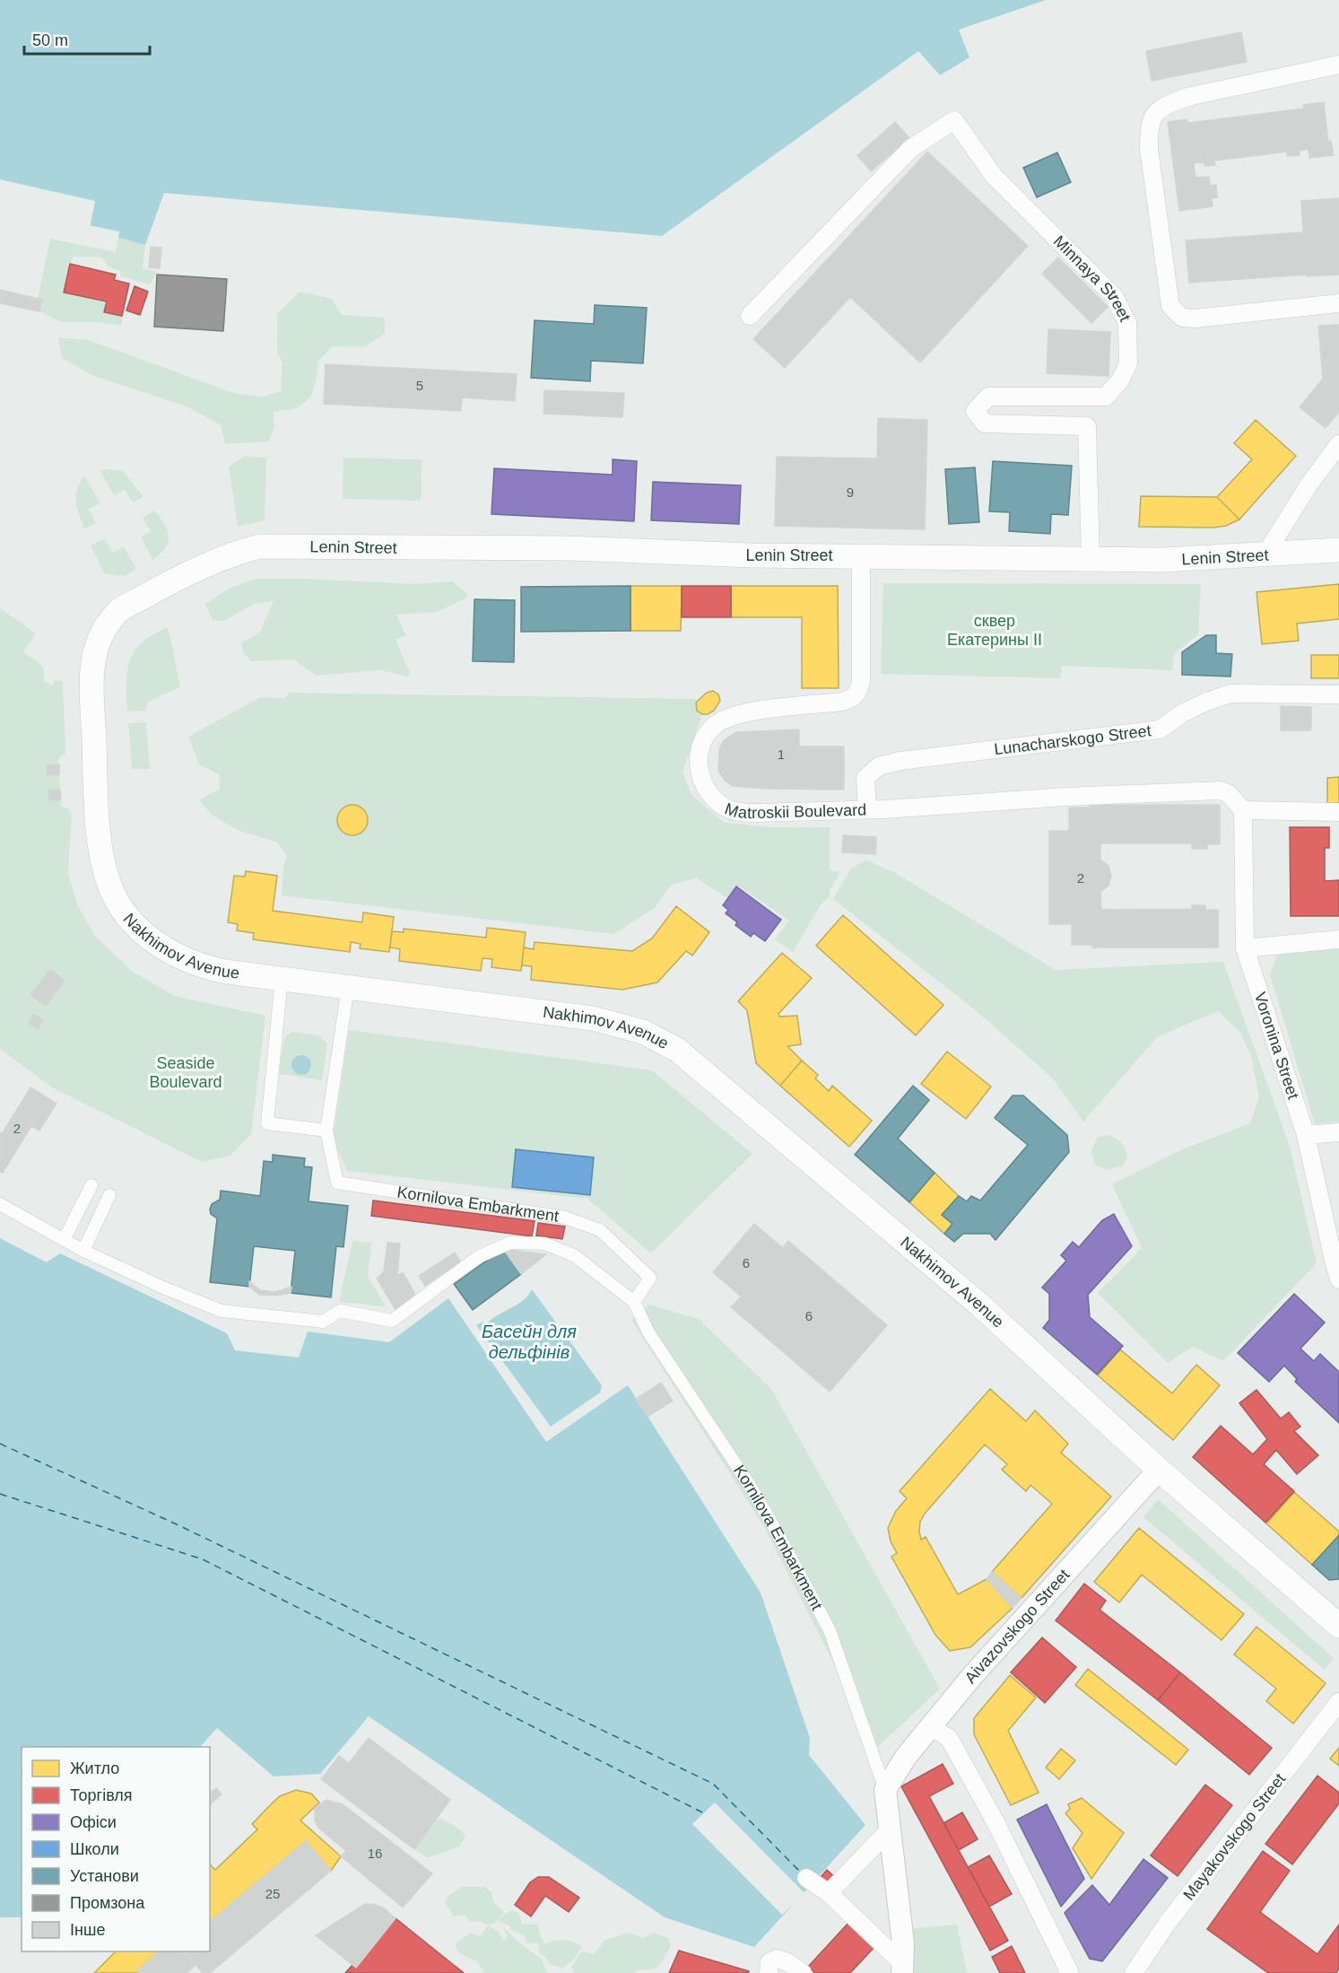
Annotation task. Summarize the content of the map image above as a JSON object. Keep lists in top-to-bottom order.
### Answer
{
  "streets": {
    "main road": ["Lenin Street", "Nakhimov Avenue"],
    "street": [
      "Minnaya Street",
      "Lunacharskogo Street",
      "Matroskii Boulevard",
      "Voronina Street",
      "Kornilova Embarkment",
      "Aivazovskogo Street",
      "Mayakovskogo Street"
    ]
  },
  "crossings": [
    ["Minnaya Street", "Lenin Street"],
    ["Lenin Street", "Matroskii Boulevard"],
    ["Lenin Street", "Nakhimov Avenue"],
    ["Lunacharskogo Street", "Matroskii Boulevard"],
    ["Matroskii Boulevard", "Voronina Street"],
    ["Nakhimov Avenue", "Aivazovskogo Street"],
    ["Kornilova Embarkment", "Aivazovskogo Street"]
  ],
  "water": ["Басейн для дельфiнiв"],
  "parks": ["cквер Екатерины II", "Seaside Boulevard"],
  "house_numbers": [
    "5",
    "9",
    "1",
    "2",
    "2",
    "6",
    "6",
    "16",
    "25"
  ],
  "legend": [
    "Житло",
    "Торгівля",
    "Офіси",
    "Школи",
    "Установи",
    "Промзона",
    "Інше"
  ],
  "scale_bar": "50 m"
}
